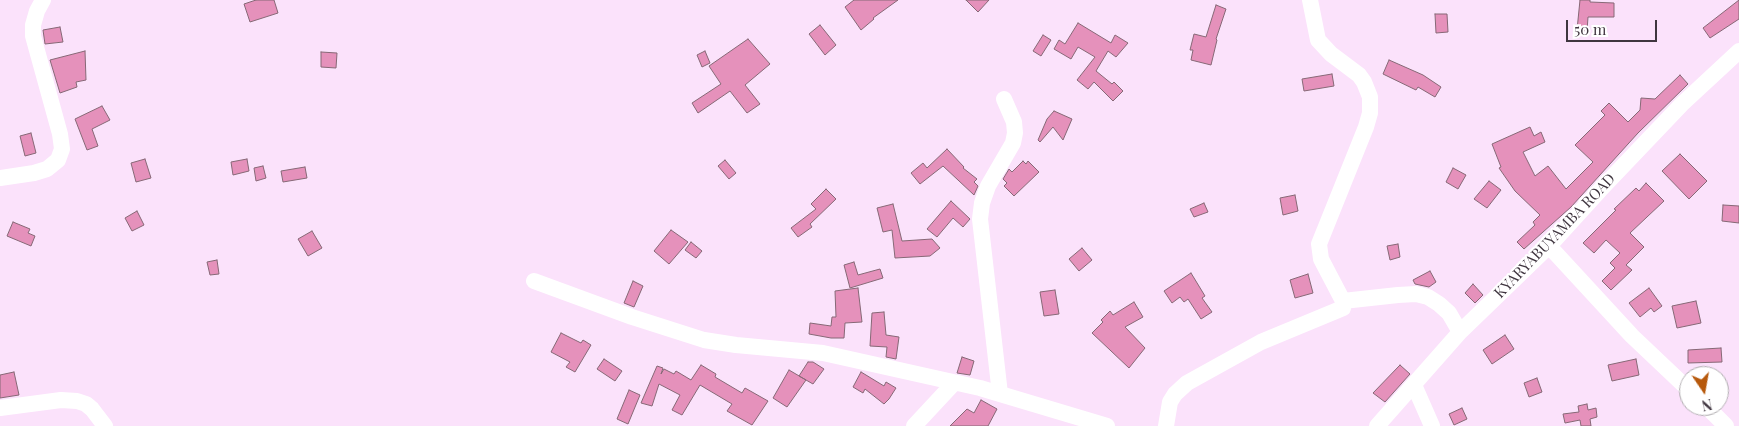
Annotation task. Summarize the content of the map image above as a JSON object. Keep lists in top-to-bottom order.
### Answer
{
  "streets": {
    "street": ["KYARYABUYAMBA ROAD"]
  },
  "scale_bar": "50 m",
  "north": "bottom"
}
